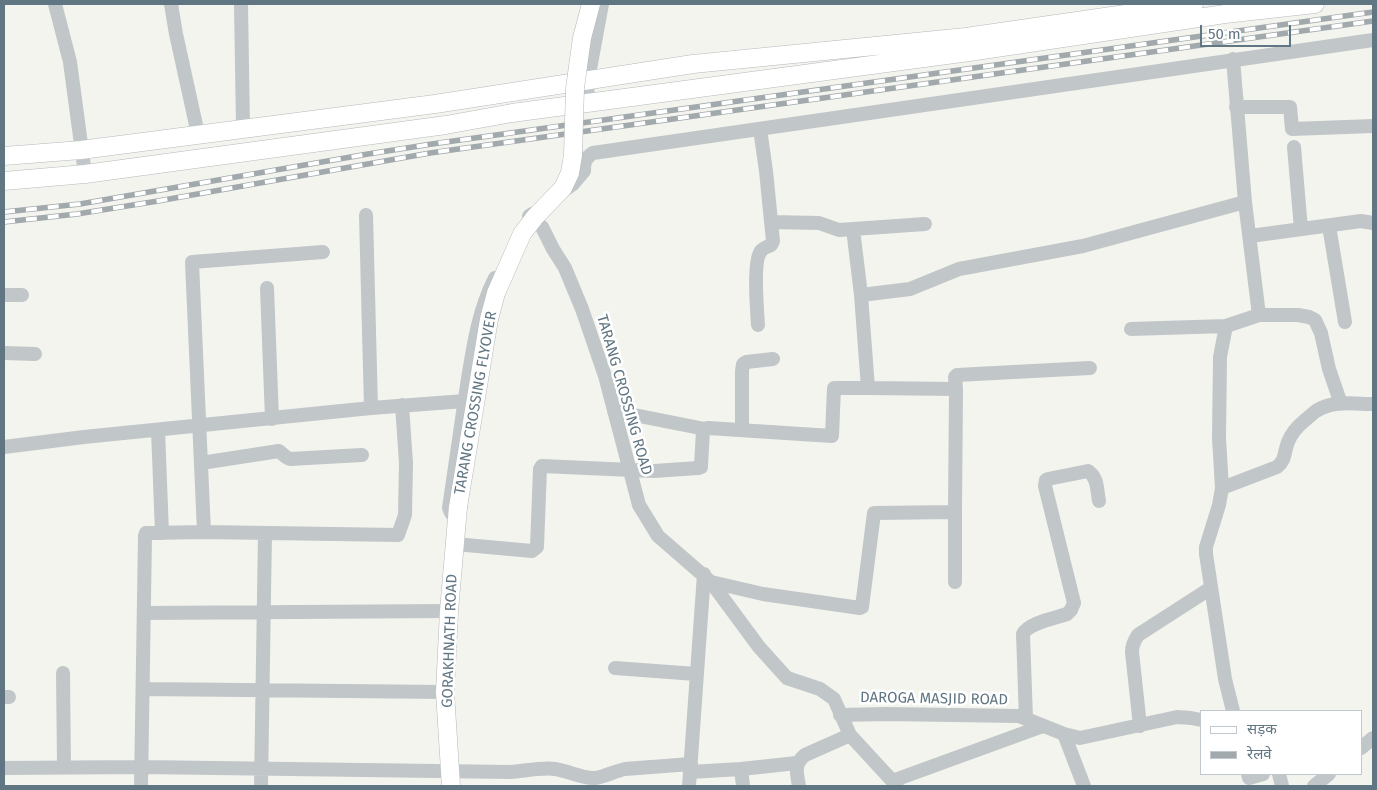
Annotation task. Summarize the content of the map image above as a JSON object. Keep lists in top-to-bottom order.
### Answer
{
  "streets": {
    "main road": ["TARANG CROSSING FLYOVER", "GORAKHNATH ROAD"],
    "street": ["TARANG CROSSING ROAD", "DAROGA MASJID ROAD"]
  },
  "crossings": [
    ["TARANG CROSSING FLYOVER", "GORAKHNATH ROAD"]
  ],
  "legend": ["सड़क", "रेलवे"],
  "scale_bar": "50 m"
}
